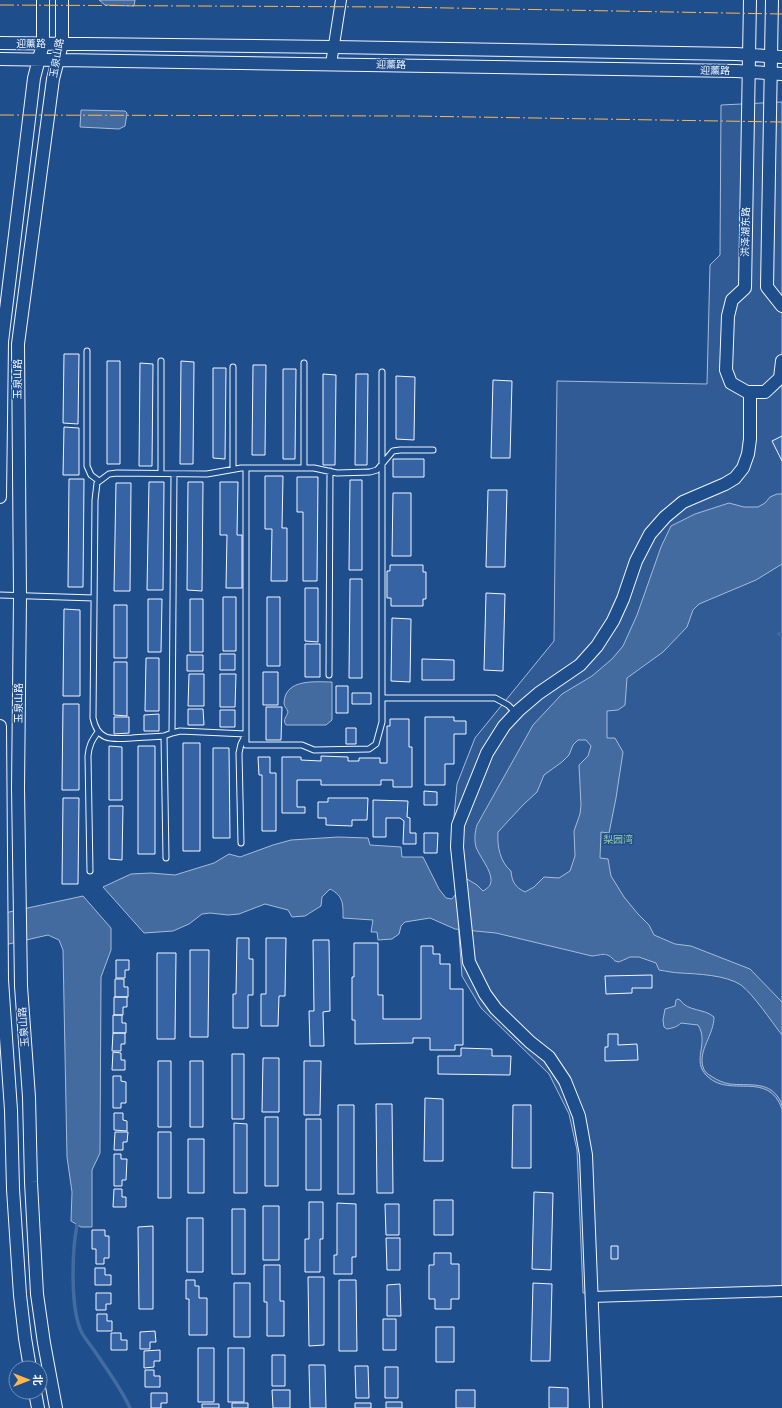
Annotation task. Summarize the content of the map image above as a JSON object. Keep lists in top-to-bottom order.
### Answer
{
  "streets": {
    "street": ["迎薰路", "玉泉山路", "洪泽湖东路"]
  },
  "crossings": [
    ["迎薰路", "玉泉山路"],
    ["迎薰路", "洪泽湖东路"]
  ],
  "parks": ["梨园湾"],
  "north": "right"
}
